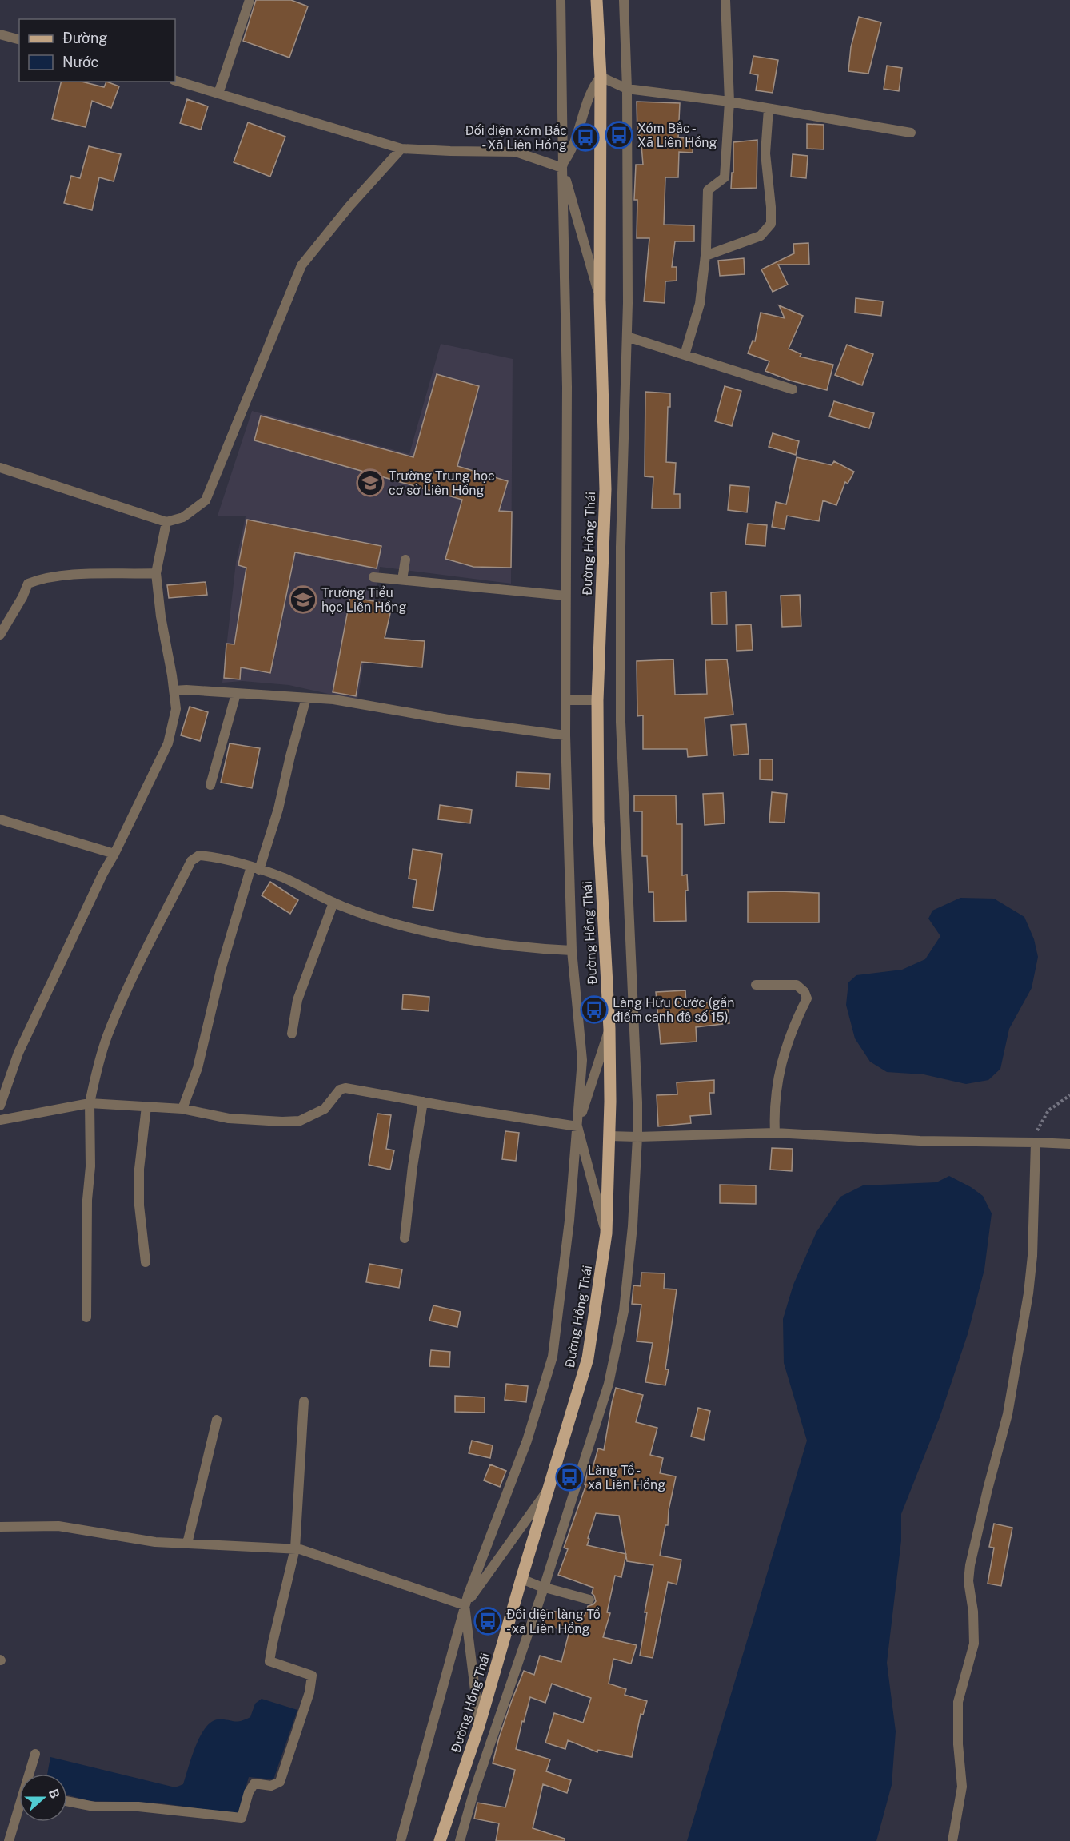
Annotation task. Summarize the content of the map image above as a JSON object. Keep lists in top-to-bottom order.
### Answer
{
  "streets": {
    "main road": ["Đường Hồng Thái"]
  },
  "places": {
    "bus stop": [
      "Xóm Bắc - Xã Liên Hồng",
      "Đối diện xóm Bắc - Xã Liên Hồng",
      "Làng Hữu Cước (gần điếm canh đê số 15)",
      "Làng Tổ - xã Liên Hồng",
      "Đối diện làng Tổ - xã Liên Hồng"
    ],
    "school or university": ["Trường Trung học cơ sở Liên Hồng", "Trường Tiểu học Liên Hồng"]
  },
  "legend": ["Đường", "Nước"],
  "north": "right"
}
